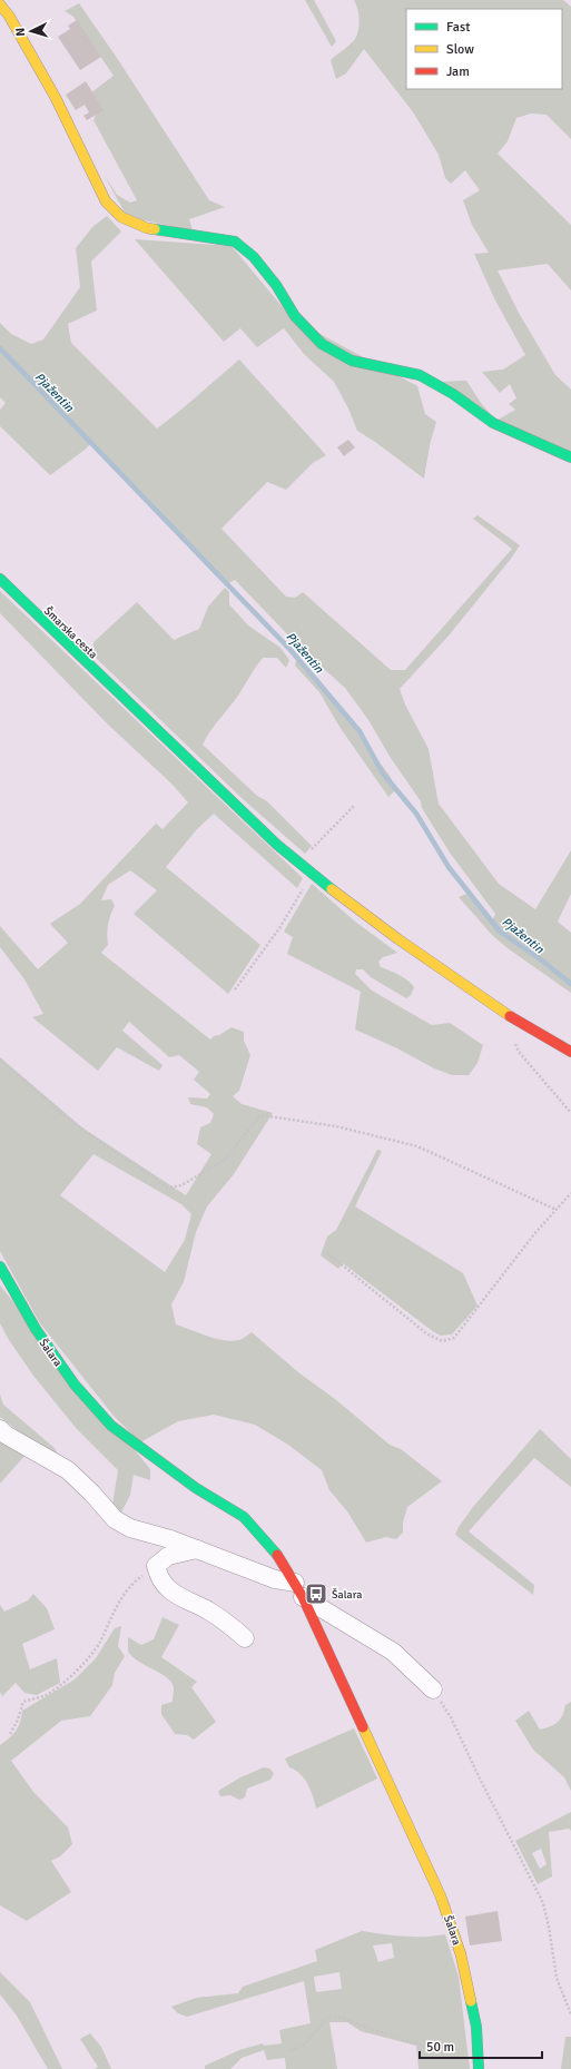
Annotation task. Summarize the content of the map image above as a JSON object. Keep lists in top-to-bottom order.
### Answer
{
  "streets": {
    "street": ["Šmarska cesta", "Šalara"]
  },
  "water": ["Pjažentin"],
  "places": {
    "bus stop": ["Šalara"]
  },
  "legend": ["Fast", "Slow", "Jam"],
  "scale_bar": "50 m",
  "north": "left"
}
